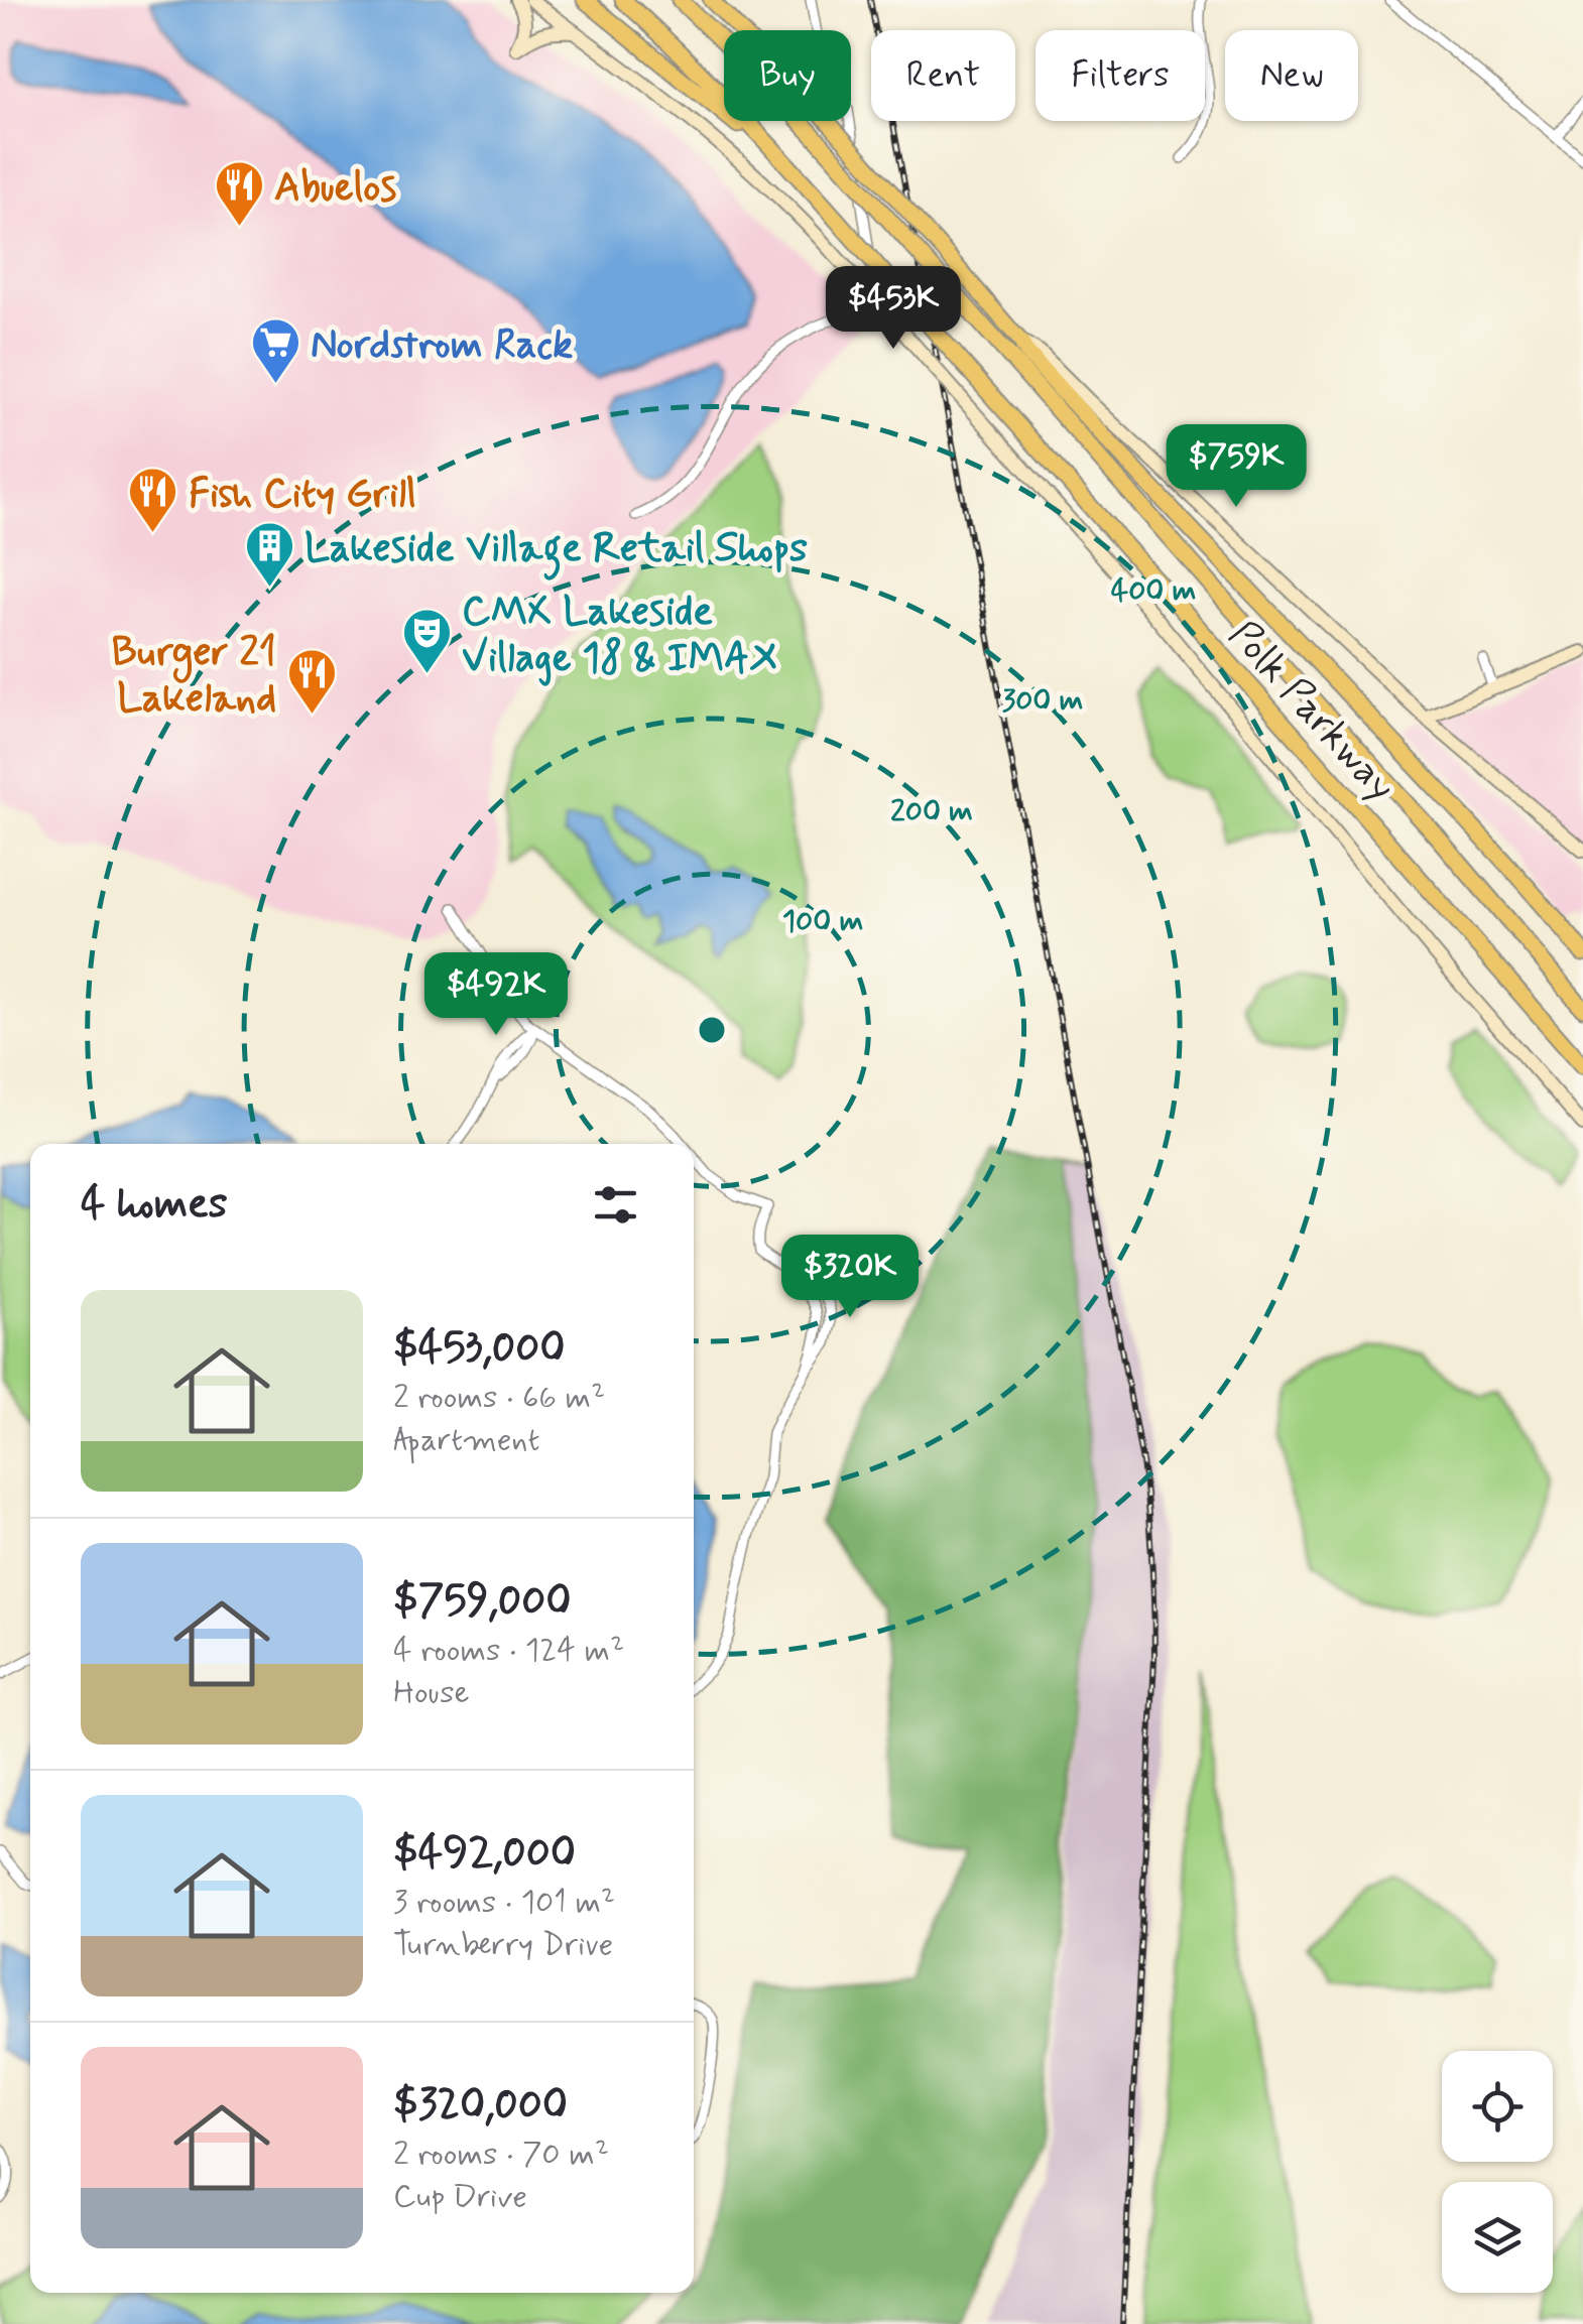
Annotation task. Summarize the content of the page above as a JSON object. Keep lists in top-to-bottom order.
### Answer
{
  "streets": {
    "highway": ["Polk Parkway"]
  },
  "places": {
    "restaurant": ["Abuelos", "Fish City Grill", "Burger 21 Lakeland"],
    "supermarket": ["Nordstrom Rack"],
    "building": ["Lakeside Village Retail Shops"],
    "theatre": ["CMX Lakeside Village 18 & IMAX"]
  },
  "page": {
    "chip": [
      "Buy",
      "Rent",
      "Filters",
      "New"
    ],
    "price": [
      "$453K",
      "$759K",
      "$492K",
      "$320K"
    ],
    "heading": "4 homes",
    "list": [
      {
        "name": "$453,000",
        "note": "2 rooms · 66 m² · Apartment"
      },
      {
        "name": "$759,000",
        "note": "4 rooms · 124 m² · House"
      },
      {
        "name": "$492,000",
        "note": "3 rooms · 101 m² · Turnberry Drive"
      },
      {
        "name": "$320,000",
        "note": "2 rooms · 70 m² · Cup Drive"
      }
    ]
  },
  "rings": [
    "400 m",
    "300 m",
    "200 m",
    "100 m"
  ]
}
